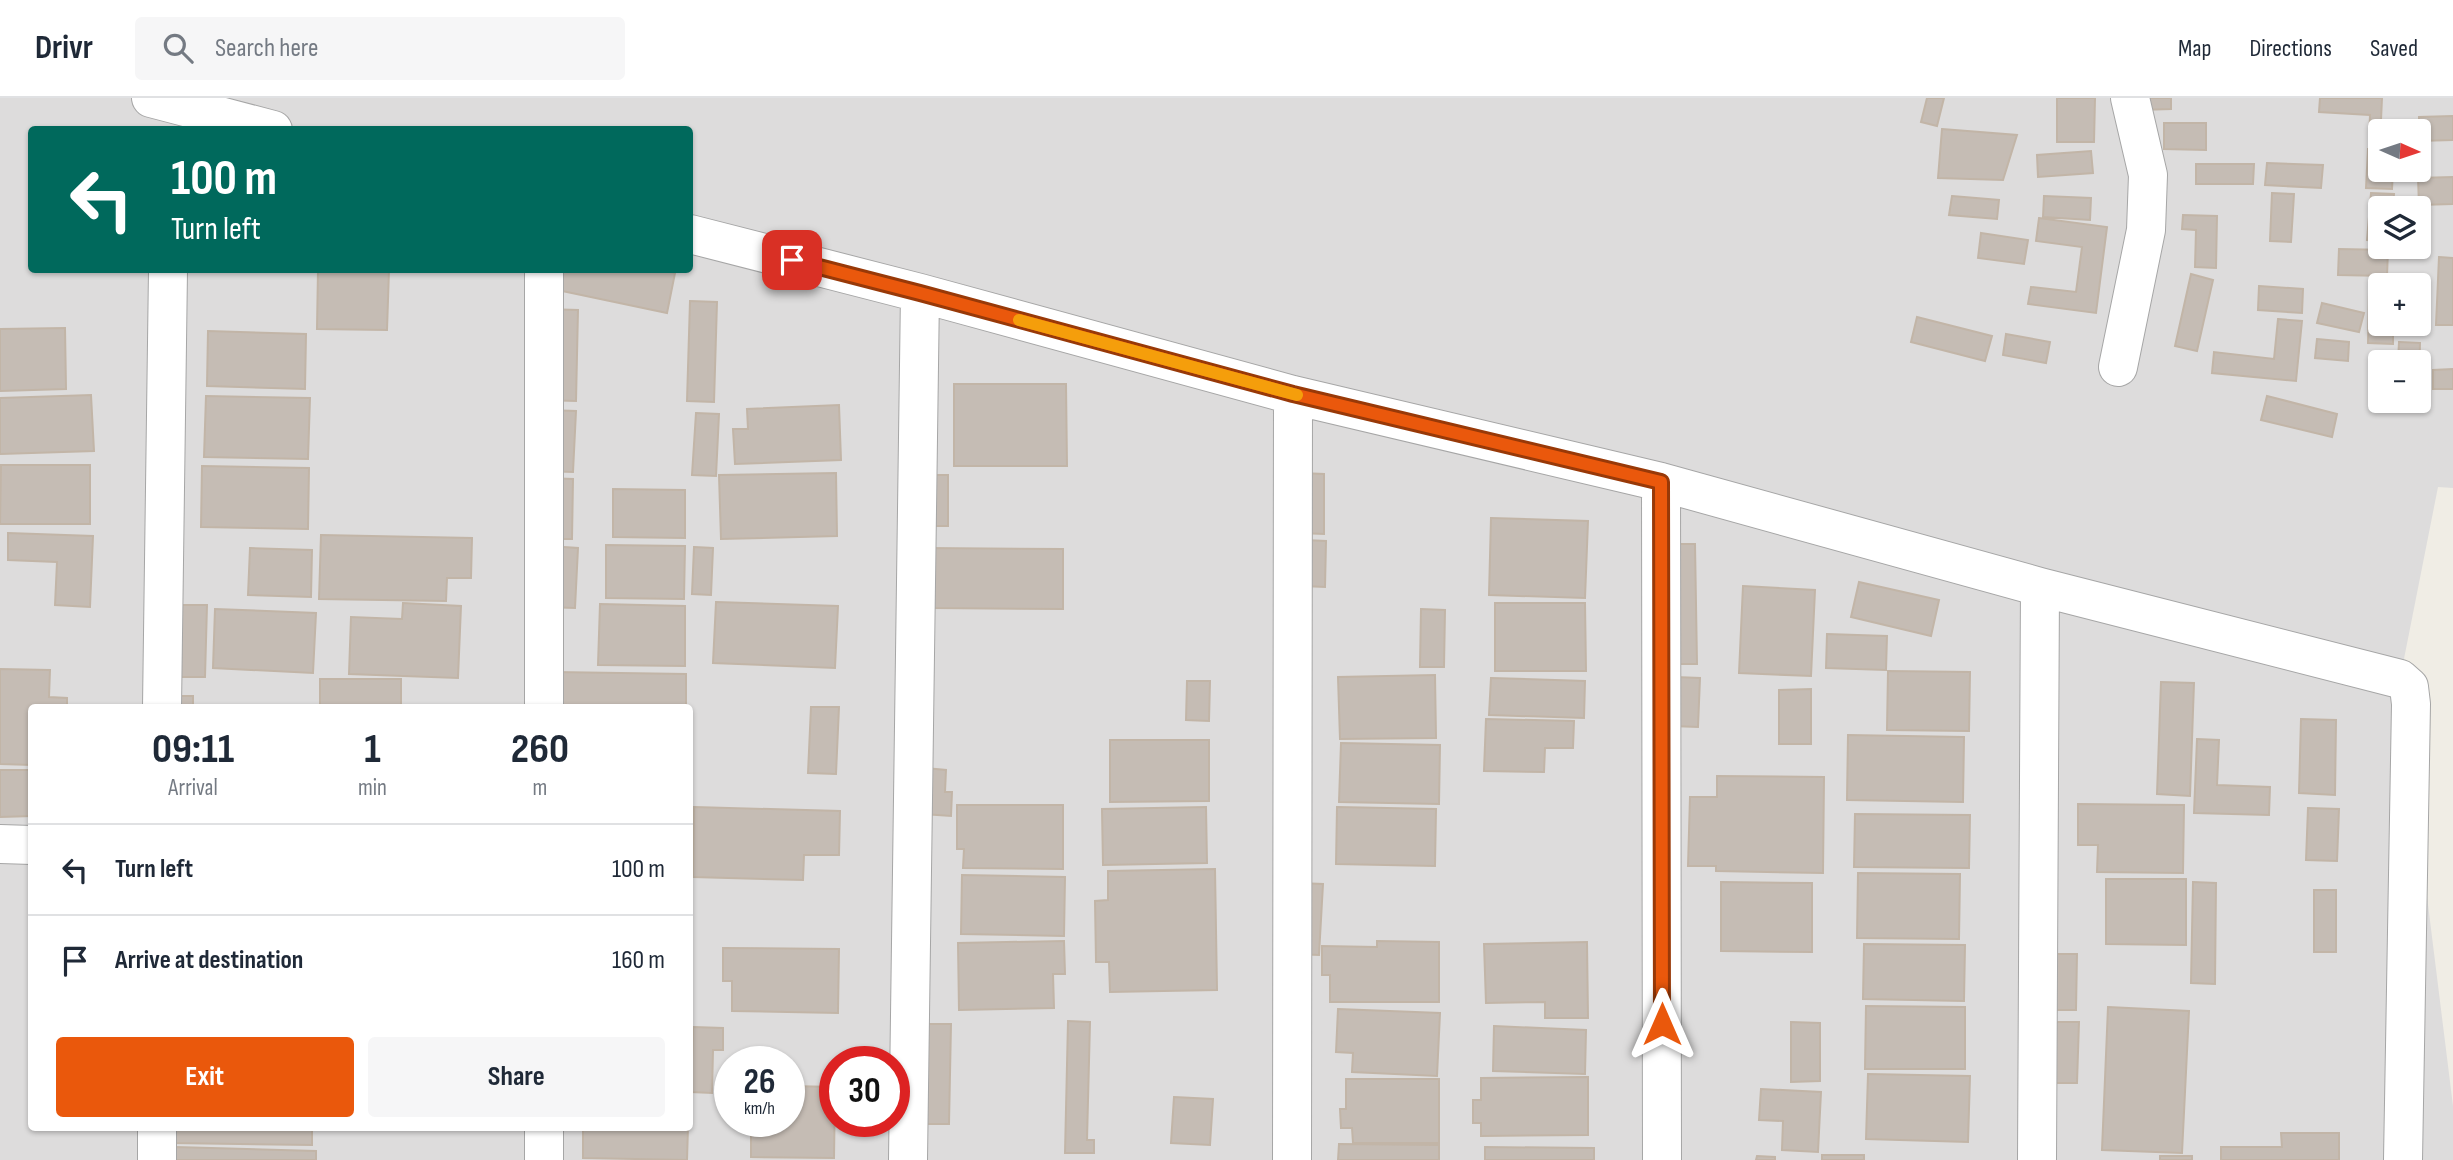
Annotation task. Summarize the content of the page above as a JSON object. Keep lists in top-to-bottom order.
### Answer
{
  "north": "right",
  "page": {
    "header": "Drivr",
    "search": "Search here",
    "nav": ["Map", "Directions", "Saved"],
    "map_buttons": ["+", "−"],
    "turn": ["100 m", "Turn left"],
    "eta": [
      "09:11",
      "Arrival",
      "1",
      "min",
      "260",
      "m"
    ],
    "list": [
      {
        "name": "Turn left",
        "value": "100 m"
      },
      {
        "name": "Arrive at destination",
        "value": "160 m"
      }
    ],
    "buttons": ["Exit", "Share"],
    "speed": "26 km/h",
    "limit": "30"
  }
}
